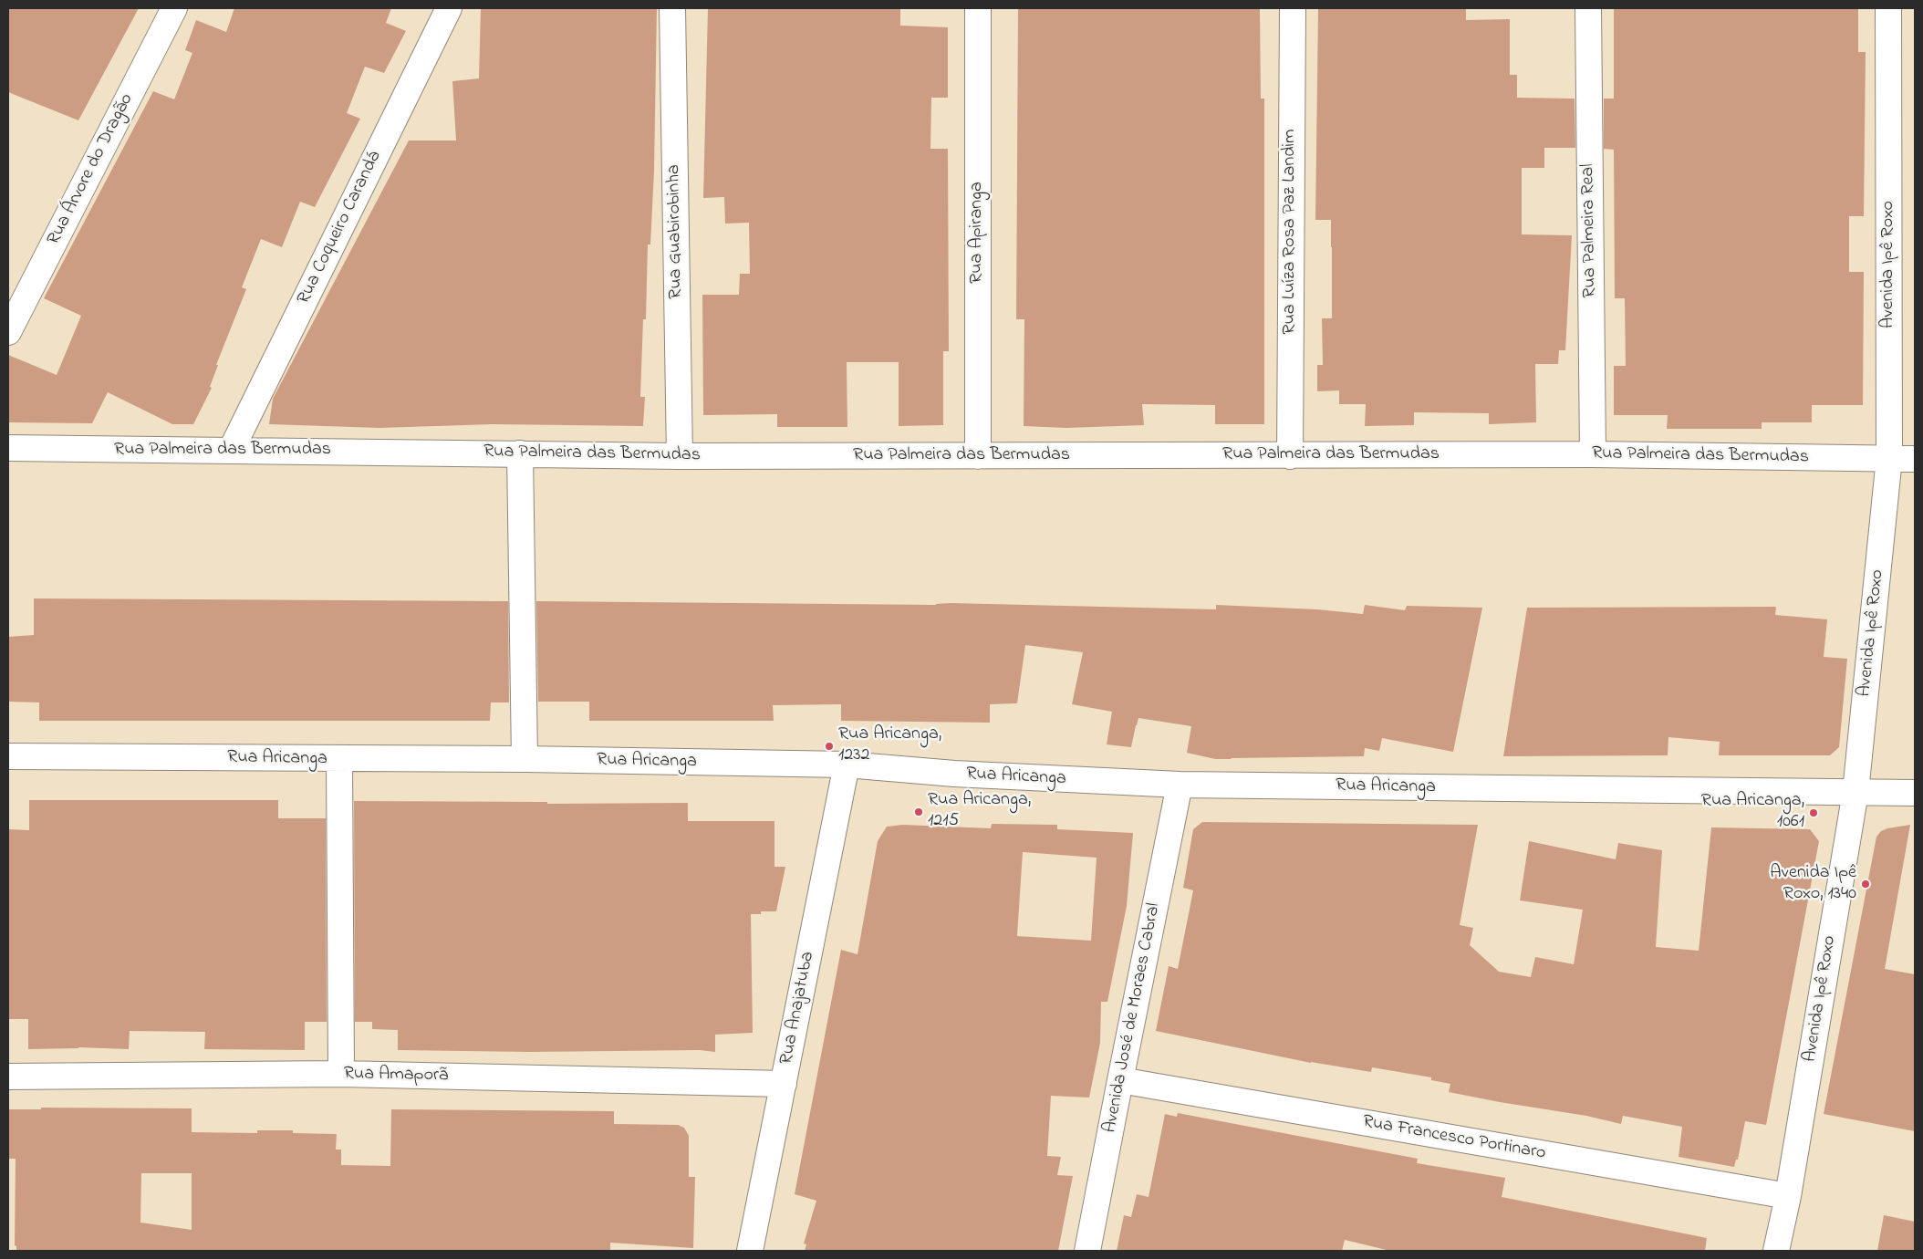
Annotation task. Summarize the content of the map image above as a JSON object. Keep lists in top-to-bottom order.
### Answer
{
  "streets": {
    "street": [
      "Rua Árvore do Dragão",
      "Rua Coqueiro Carandá",
      "Rua Palmeira Real",
      "Rua Guabirobinha",
      "Rua Luíza Rosa Paz Landim",
      "Rua Apiranga",
      "Avenida Ipê Roxo",
      "Rua Palmeira das Bermudas",
      "Rua Aricanga",
      "Rua Anajatuba",
      "Avenida José de Moraes Cabral",
      "Rua Amaporã",
      "Rua Francesco Portinaro"
    ]
  },
  "crossings": [
    ["Rua Coqueiro Carandá", "Rua Palmeira das Bermudas"],
    ["Rua Palmeira Real", "Rua Palmeira das Bermudas"],
    ["Rua Guabirobinha", "Rua Palmeira das Bermudas"],
    ["Rua Luíza Rosa Paz Landim", "Rua Palmeira das Bermudas"],
    ["Rua Apiranga", "Rua Palmeira das Bermudas"],
    ["Avenida Ipê Roxo", "Rua Palmeira das Bermudas"],
    ["Avenida Ipê Roxo", "Rua Aricanga"],
    ["Avenida Ipê Roxo", "Rua Francesco Portinaro"],
    ["Rua Aricanga", "Rua Anajatuba"],
    ["Rua Aricanga", "Avenida José de Moraes Cabral"],
    ["Rua Anajatuba", "Rua Amaporã"],
    ["Avenida José de Moraes Cabral", "Rua Francesco Portinaro"]
  ],
  "places": [
    "Rua Aricanga, 1232",
    "Rua Aricanga, 1215",
    "Rua Aricanga, 1061",
    "Avenida Ipê Roxo, 1340"
  ]
}
